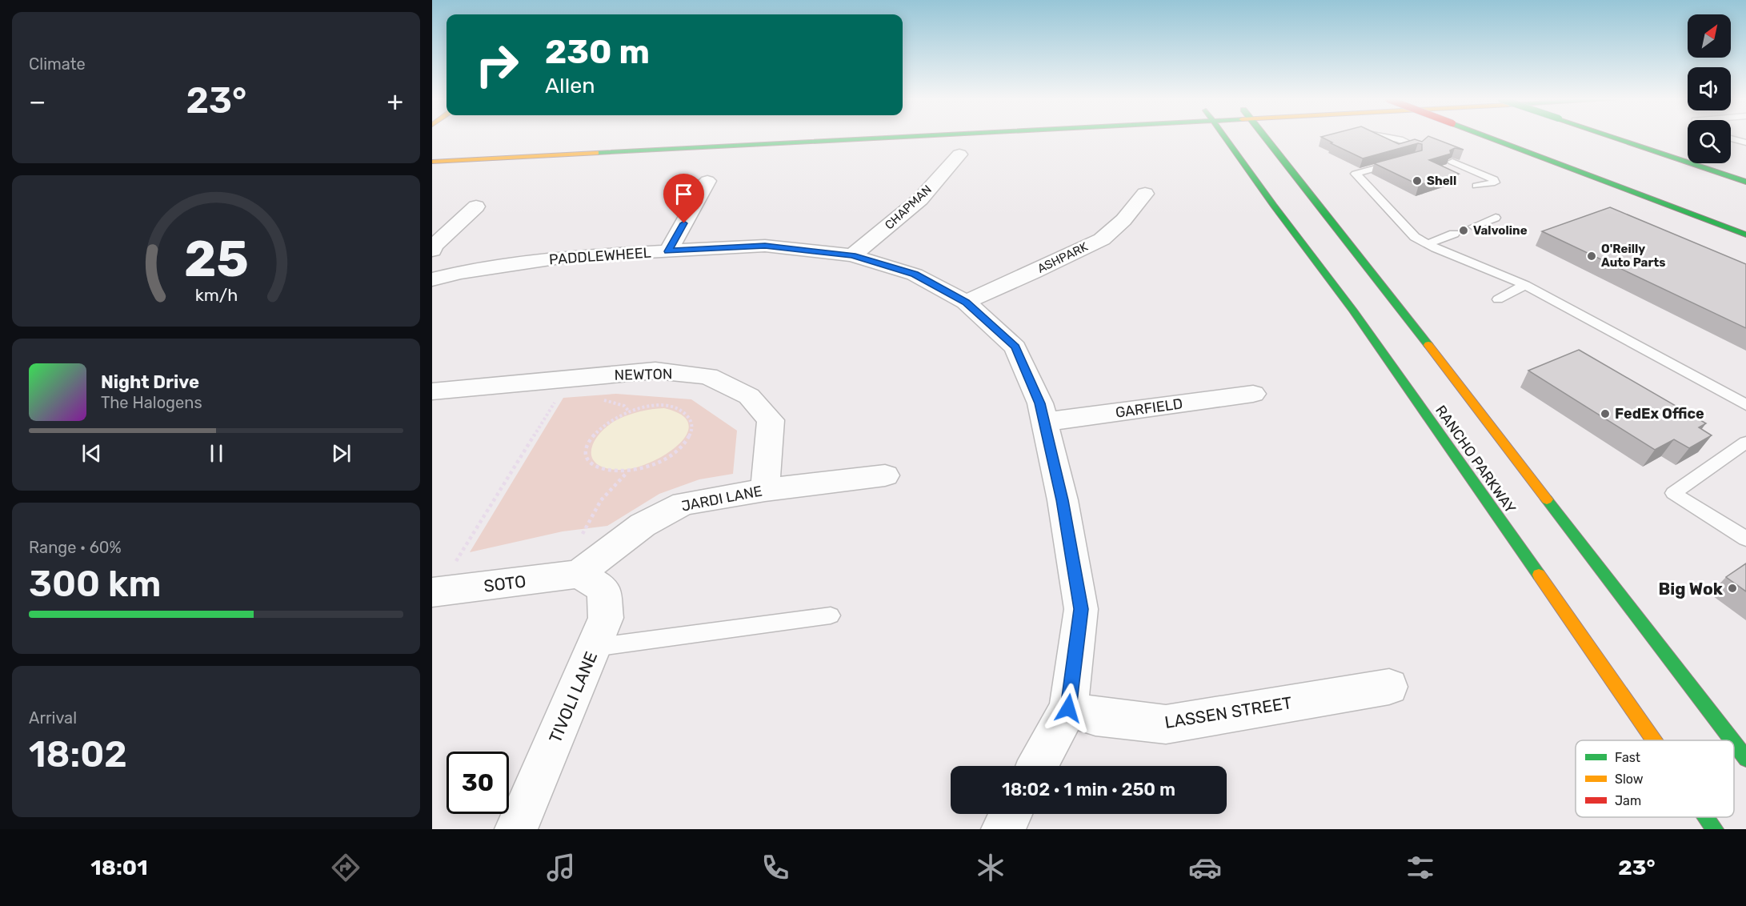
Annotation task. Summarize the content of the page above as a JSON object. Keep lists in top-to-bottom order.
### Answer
{
  "streets": {
    "main road": ["RANCHO PARKWAY"],
    "street": [
      "CHAPMAN",
      "PADDLEWHEEL",
      "ASHPARK",
      "NEWTON",
      "GARFIELD",
      "JARDI LANE",
      "SOTO",
      "TIVOLI LANE",
      "LASSEN STREET"
    ]
  },
  "crossings": [
    ["CHAPMAN", "PADDLEWHEEL"],
    ["PADDLEWHEEL", "ASHPARK"],
    ["PADDLEWHEEL", "GARFIELD"],
    ["PADDLEWHEEL", "LASSEN STREET"],
    ["NEWTON", "JARDI LANE"],
    ["JARDI LANE", "SOTO"],
    ["JARDI LANE", "TIVOLI LANE"],
    ["SOTO", "TIVOLI LANE"]
  ],
  "places": [
    "Shell",
    "Valvoline",
    "O'Reilly Auto Parts",
    "FedEx Office",
    "Big Wok"
  ],
  "legend": ["Fast", "Slow", "Jam"],
  "north": "top right",
  "page": {
    "tile": [
      "Climate",
      ["Range · 60%", "300 km"],
      ["Arrival", "18:02"]
    ],
    "turn": ["230 m", "Allen"],
    "heat": ["−", "23°", "+"],
    "song": ["Night Drive", "The Halogens"],
    "limit": "30",
    "trip": "18:02 · 1 min · 250 m",
    "tabs": ["18:01", "23°"],
    "gauge": ["25", "km/h"]
  }
}
